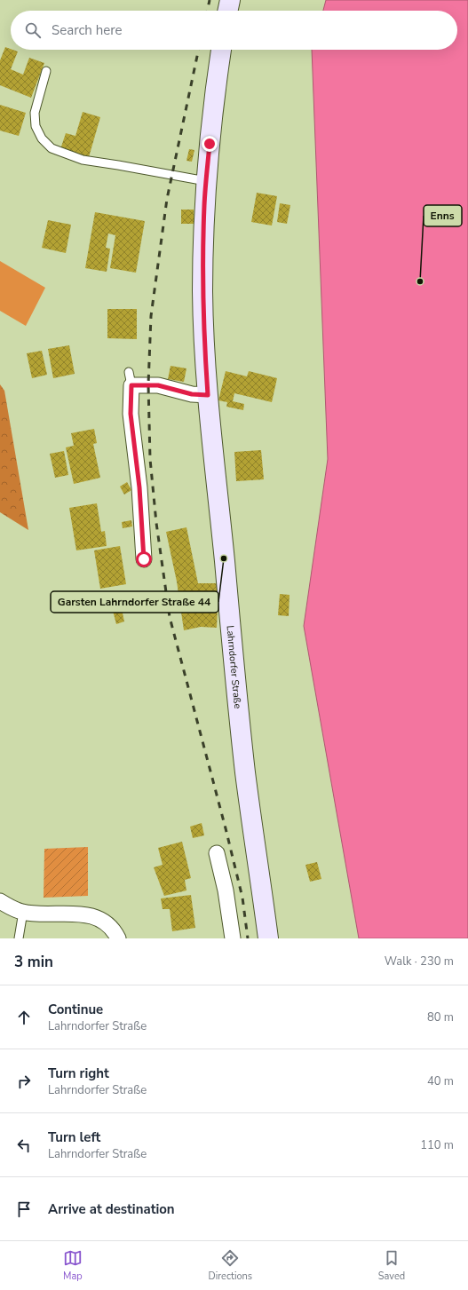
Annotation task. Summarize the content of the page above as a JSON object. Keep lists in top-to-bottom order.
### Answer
{
  "streets": {
    "street": ["Lahrndorfer Straße"]
  },
  "places": ["Enns", "Garsten Lahrndorfer Straße 44"],
  "page": {
    "search": "Search here",
    "heading": ["3 min", "Walk · 230 m"],
    "list": [
      ["Continue", "Lahrndorfer Straße", "80 m"],
      ["Turn right", "Lahrndorfer Straße", "40 m"],
      ["Turn left", "Lahrndorfer Straße", "110 m"],
      "Arrive at destination"
    ],
    "nav": ["Map", "Directions", "Saved"]
  }
}
